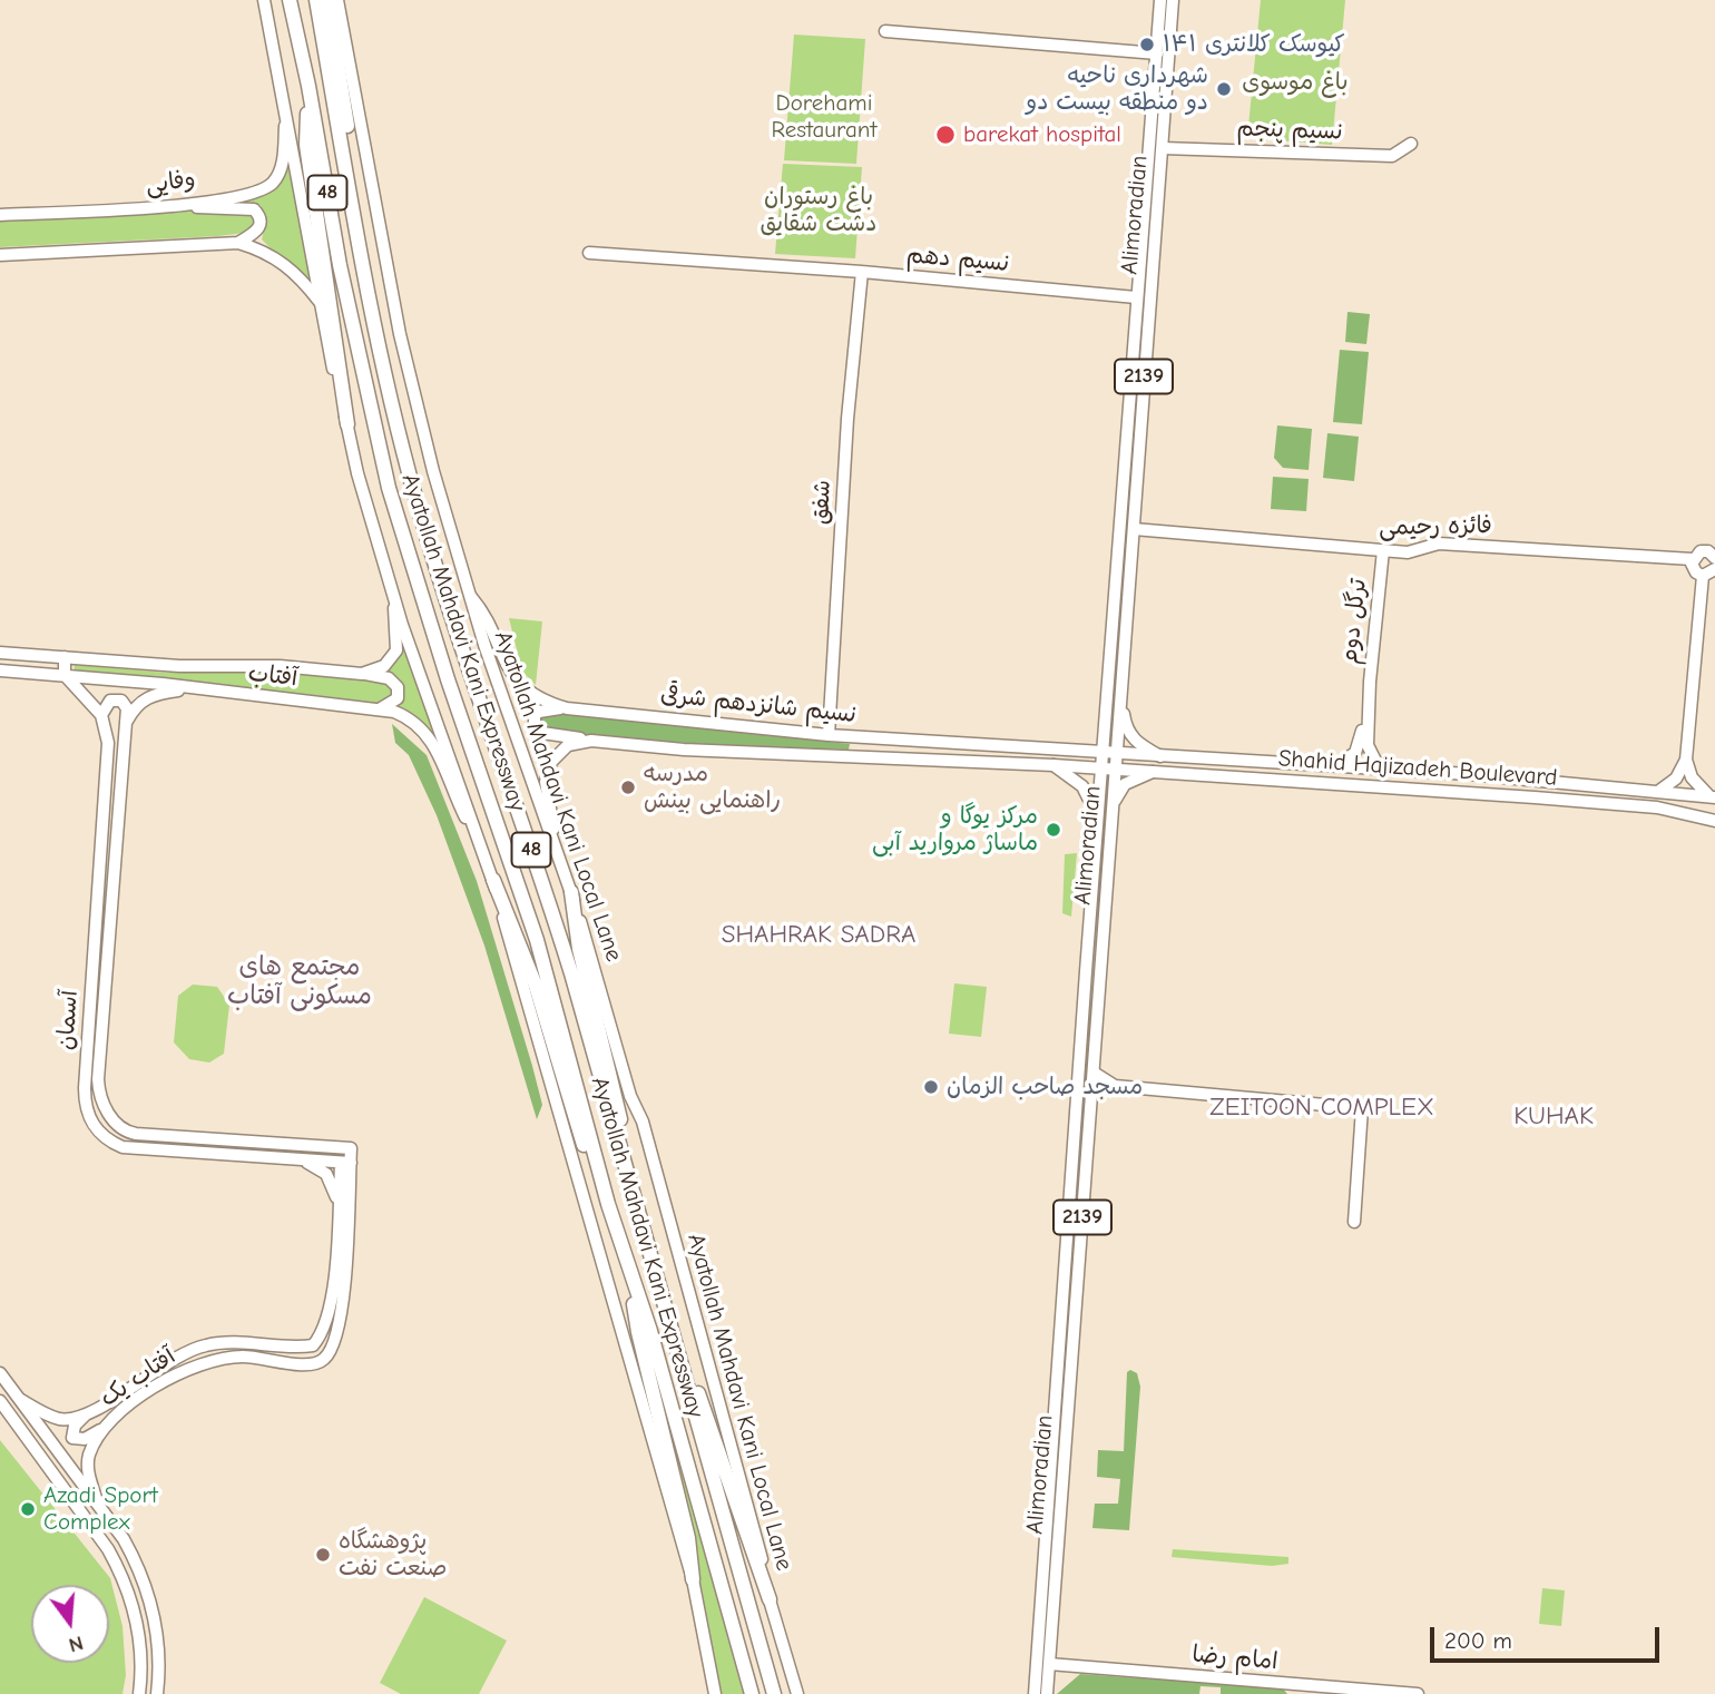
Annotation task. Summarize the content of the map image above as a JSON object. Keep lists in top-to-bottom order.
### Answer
{
  "streets": {
    "highway": ["48", "Ayatollah Mahdavi Kani Expressway"],
    "main road": [
      "نسیم پنجم",
      "وفایی",
      "Alimoradian",
      "نسیم دهم",
      "2139",
      "شفق",
      "فائزه رحیمی",
      "ترگل دوم",
      "آفتاب",
      "نسیم شانزدهم شرقی",
      "Shahid Hajizadeh Boulevard",
      "Ayatollah Mahdavi Kani Local Lane",
      "آسمان",
      "آفتاب یک",
      "امام رضا"
    ]
  },
  "crossings": [
    ["نسیم پنجم", "Alimoradian"],
    ["Alimoradian", "نسیم دهم"],
    ["Alimoradian", "فائزه رحیمی"],
    ["Alimoradian", "نسیم شانزدهم شرقی"],
    ["Alimoradian", "Shahid Hajizadeh Boulevard"],
    ["Alimoradian", "امام رضا"],
    ["نسیم دهم", "شفق"],
    ["شفق", "نسیم شانزدهم شرقی"],
    ["فائزه رحیمی", "ترگل دوم"],
    ["ترگل دوم", "Shahid Hajizadeh Boulevard"],
    ["نسیم شانزدهم شرقی", "Shahid Hajizadeh Boulevard"],
    ["نسیم شانزدهم شرقی", "Ayatollah Mahdavi Kani Local Lane"]
  ],
  "districts": [
    "SHAHRAK SADRA",
    "مجتمع های مسکونی آفتاب",
    "ZEITOON COMPLEX",
    "KUHAK"
  ],
  "parks": ["باغ موسوی", "Dorehami Restaurant", "باغ رستوران دشت شقایق"],
  "places": [
    "کیوسک کلانتری ۱۴۱",
    "شهرداری ناحیه دو منطقه بیست دو",
    "barekat hospital",
    "مدرسه راهنمایی بینش",
    "مرکز یوگا و ماساژ مروارید آبی",
    "مسجد صاحب الزمان",
    "Azadi Sport Complex",
    "پژوهشگاه صنعت نفت"
  ],
  "scale_bar": "200 m",
  "north": "bottom"
}
